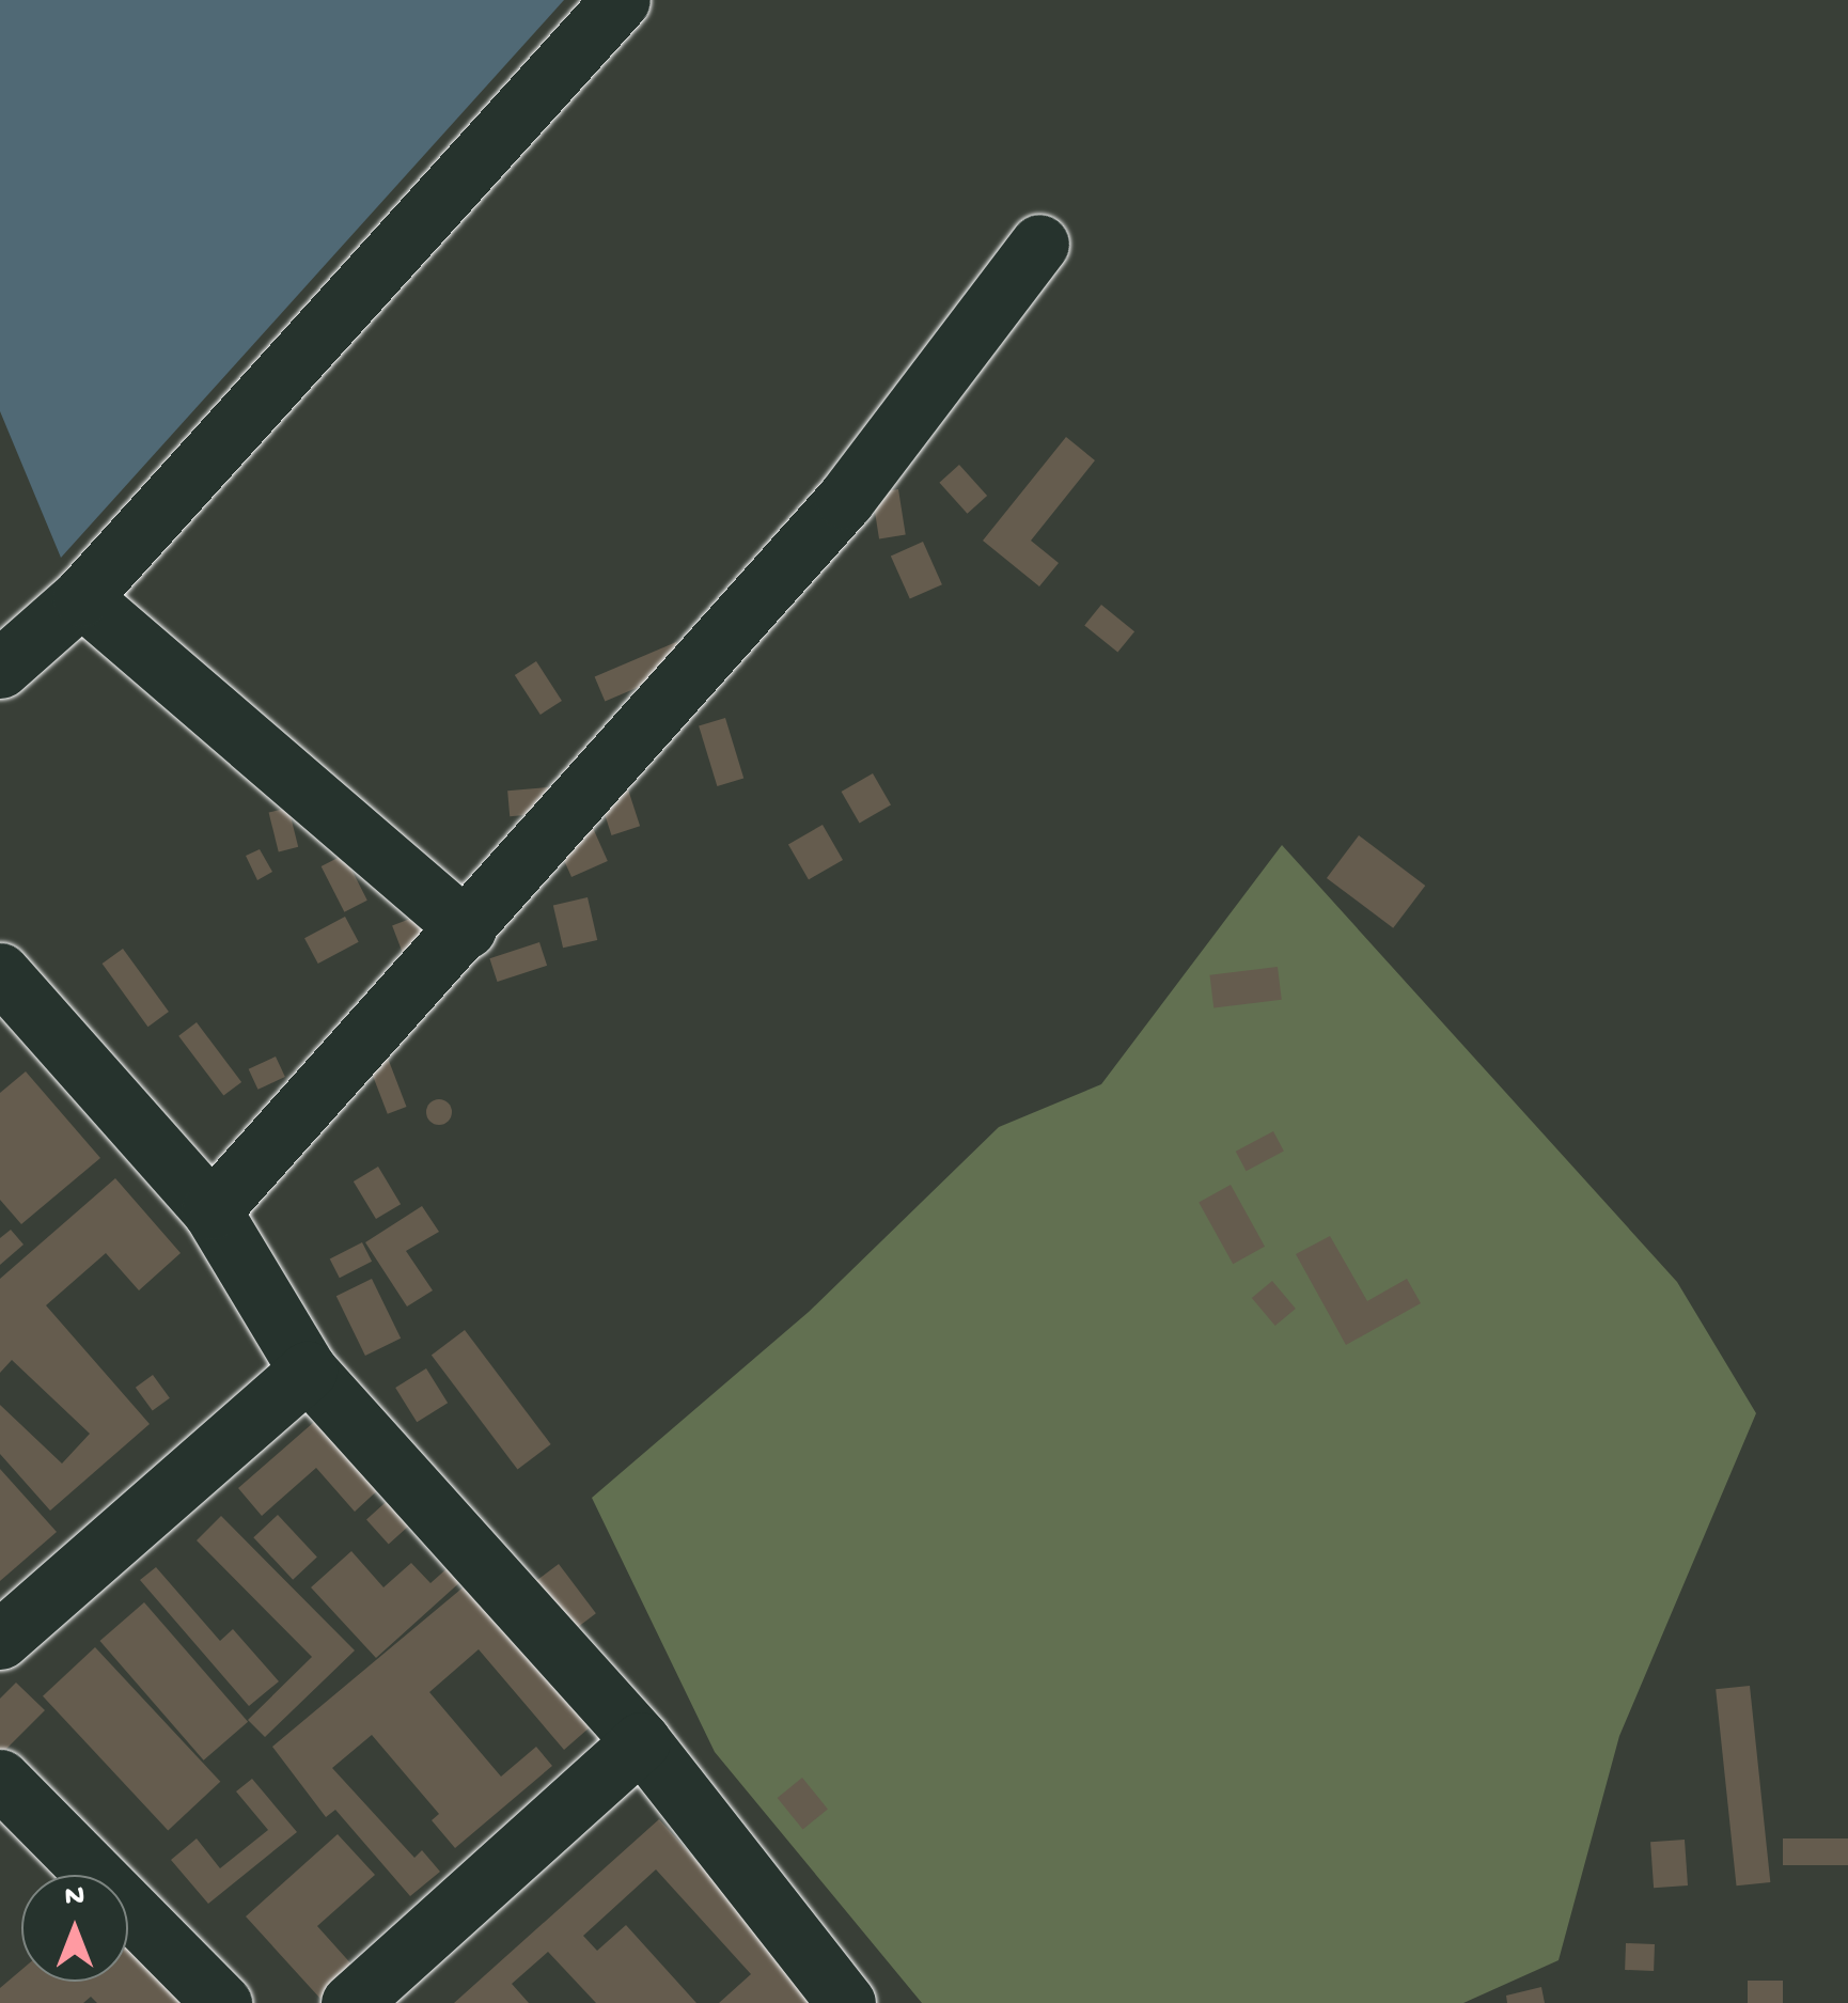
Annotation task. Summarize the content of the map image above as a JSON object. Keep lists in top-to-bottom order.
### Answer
{
  "north": "top"
}
